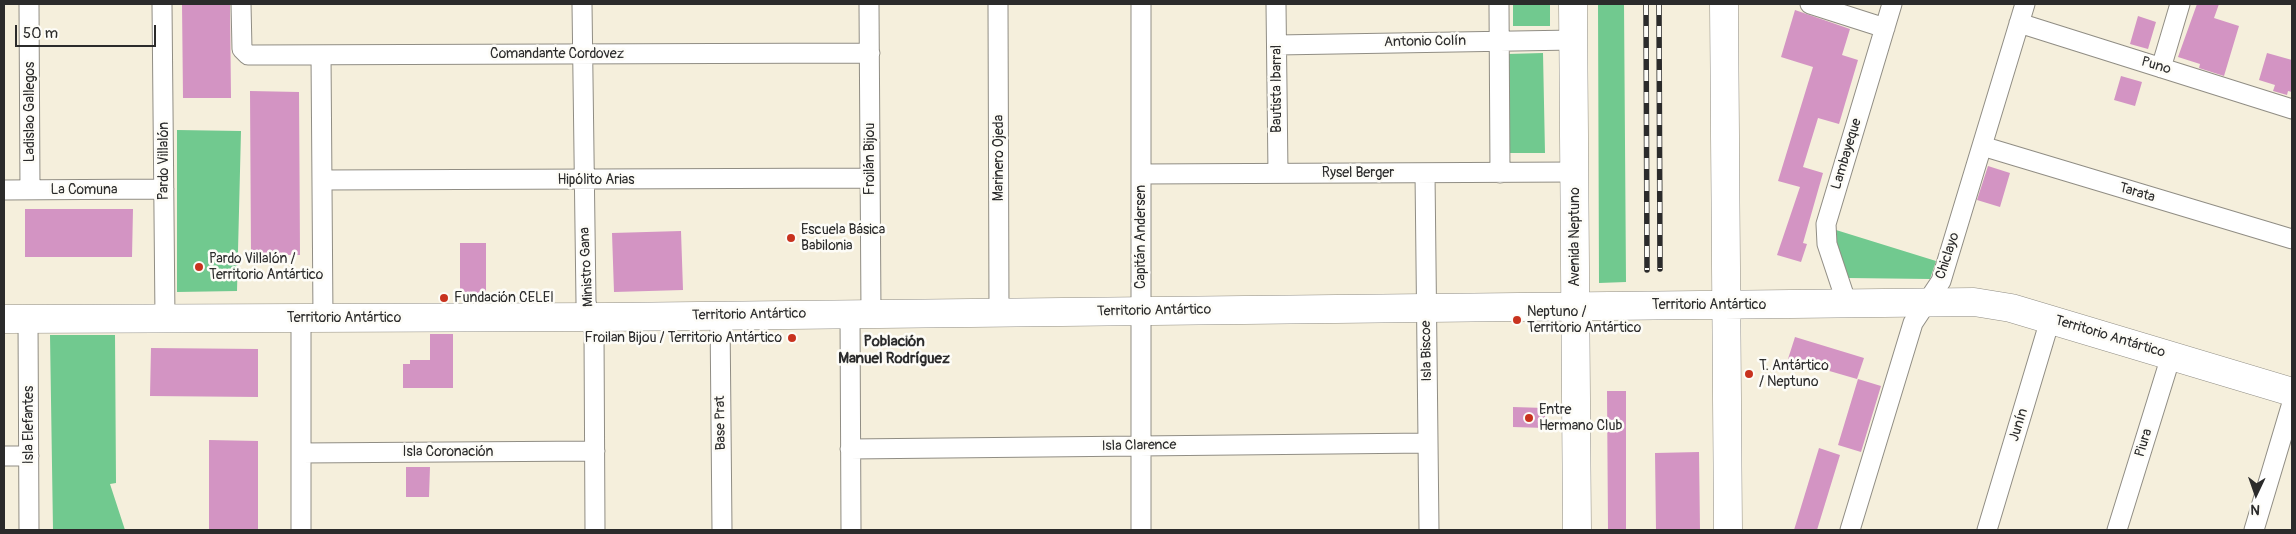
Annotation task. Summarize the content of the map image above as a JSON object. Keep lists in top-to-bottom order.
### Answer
{
  "streets": {
    "street": [
      "Antonio Colín",
      "Comandante Cordovez",
      "Puno",
      "Bautista Ibarral",
      "Ladislao Gallegos",
      "Lambayeque",
      "Marinero Ojeda",
      "Froilán Bijou",
      "Pardo Villalón",
      "Rysel Berger",
      "Hipólito Arias",
      "La Comuna",
      "Tarata",
      "Capitán Andersen",
      "Avenida Neptuno",
      "Chiclayo",
      "Ministro Gana",
      "Territorio Antártico",
      "Isla Biscoe",
      "Base Prat",
      "Isla Elefantes",
      "Junín",
      "Piura",
      "Isla Clarence",
      "Isla Coronación"
    ]
  },
  "crossings": [
    ["Antonio Colín", "Bautista Ibarral"],
    ["Antonio Colín", "Avenida Neptuno"],
    ["Comandante Cordovez", "Froilán Bijou"],
    ["Comandante Cordovez", "Ministro Gana"],
    ["Puno", "Chiclayo"],
    ["Bautista Ibarral", "Rysel Berger"],
    ["Ladislao Gallegos", "La Comuna"],
    ["Lambayeque", "Territorio Antártico"],
    ["Marinero Ojeda", "Territorio Antártico"],
    ["Froilán Bijou", "Hipólito Arias"],
    ["Froilán Bijou", "Territorio Antártico"],
    ["Froilán Bijou", "Isla Clarence"],
    ["Pardo Villalón", "La Comuna"],
    ["Pardo Villalón", "Territorio Antártico"],
    ["Rysel Berger", "Capitán Andersen"],
    ["Rysel Berger", "Avenida Neptuno"],
    ["Rysel Berger", "Isla Biscoe"],
    ["Hipólito Arias", "Ministro Gana"],
    ["Tarata", "Chiclayo"],
    ["Capitán Andersen", "Territorio Antártico"],
    ["Capitán Andersen", "Isla Clarence"],
    ["Avenida Neptuno", "Territorio Antártico"],
    ["Chiclayo", "Territorio Antártico"],
    ["Ministro Gana", "Territorio Antártico"],
    ["Ministro Gana", "Isla Coronación"],
    ["Territorio Antártico", "Isla Biscoe"],
    ["Territorio Antártico", "Base Prat"],
    ["Territorio Antártico", "Isla Elefantes"],
    ["Territorio Antártico", "Junín"],
    ["Territorio Antártico", "Piura"],
    ["Isla Biscoe", "Isla Clarence"]
  ],
  "districts": ["Población Manuel Rodríguez"],
  "places": [
    "Escuela Básica Babilonia",
    "Pardo Villalón / Territorio Antártico",
    "Fundación CELEI",
    "Neptuno / Territorio Antártico",
    "Froilan Bijou / Territorio Antártico",
    "T. Antártico / Neptuno",
    "Entre Hermano Club"
  ],
  "scale_bar": "50 m",
  "north": "bottom"
}
